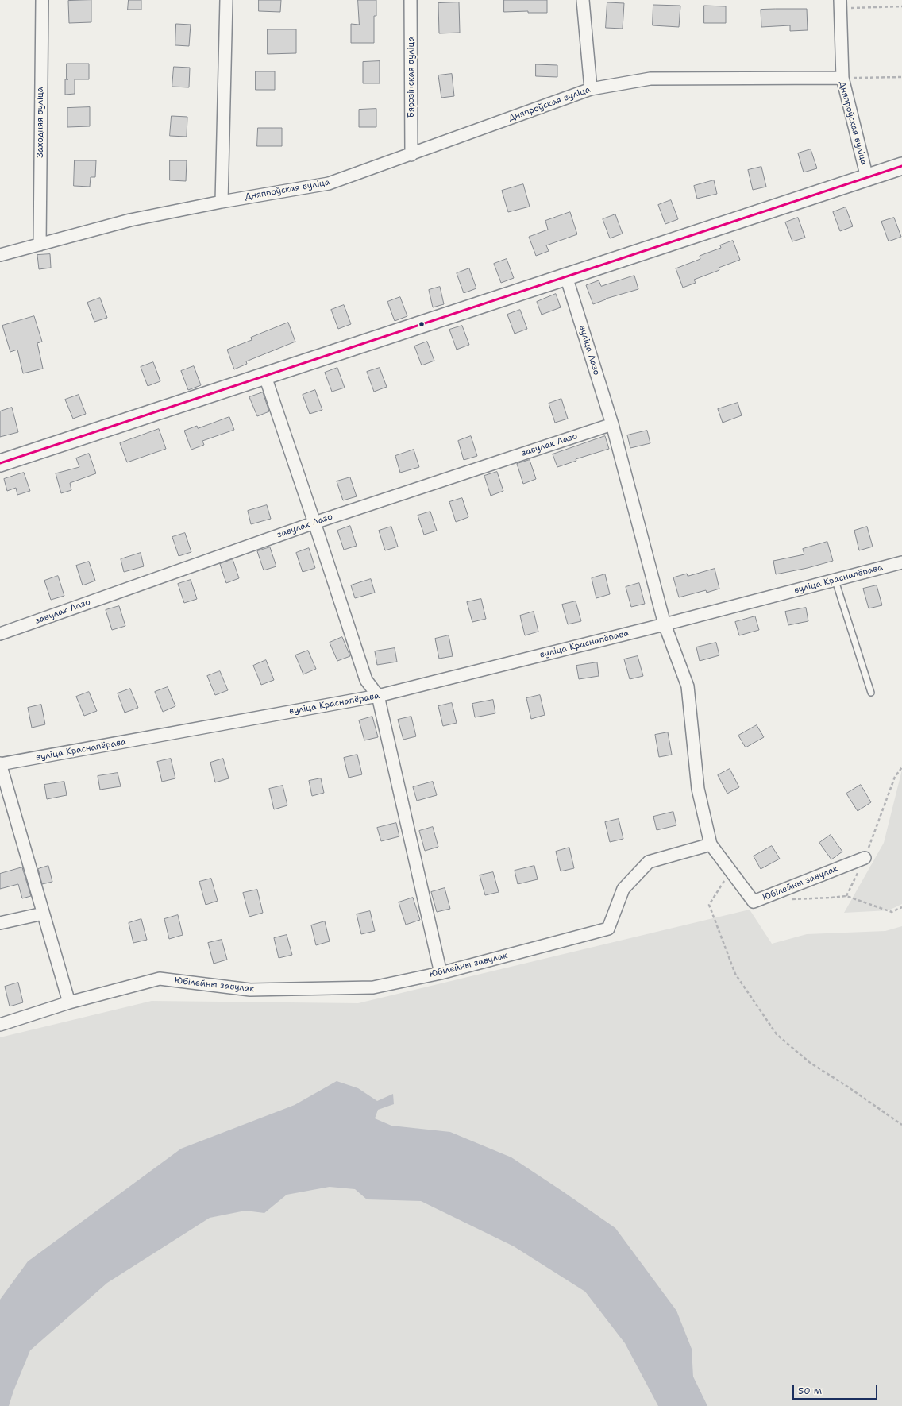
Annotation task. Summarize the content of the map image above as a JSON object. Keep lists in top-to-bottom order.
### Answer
{
  "streets": {
    "street": [
      "Бярэзінская вуліца",
      "Дняпроўская вуліца",
      "Заходняя вуліца",
      "вуліца Лазо",
      "завулак Лазо",
      "вуліца Краснапёрава",
      "Юбілейны завулак"
    ]
  },
  "crossings": [
    ["Бярэзінская вуліца", "Дняпроўская вуліца"],
    ["Дняпроўская вуліца", "Заходняя вуліца"],
    ["вуліца Лазо", "завулак Лазо"]
  ],
  "scale_bar": "50 m"
}
